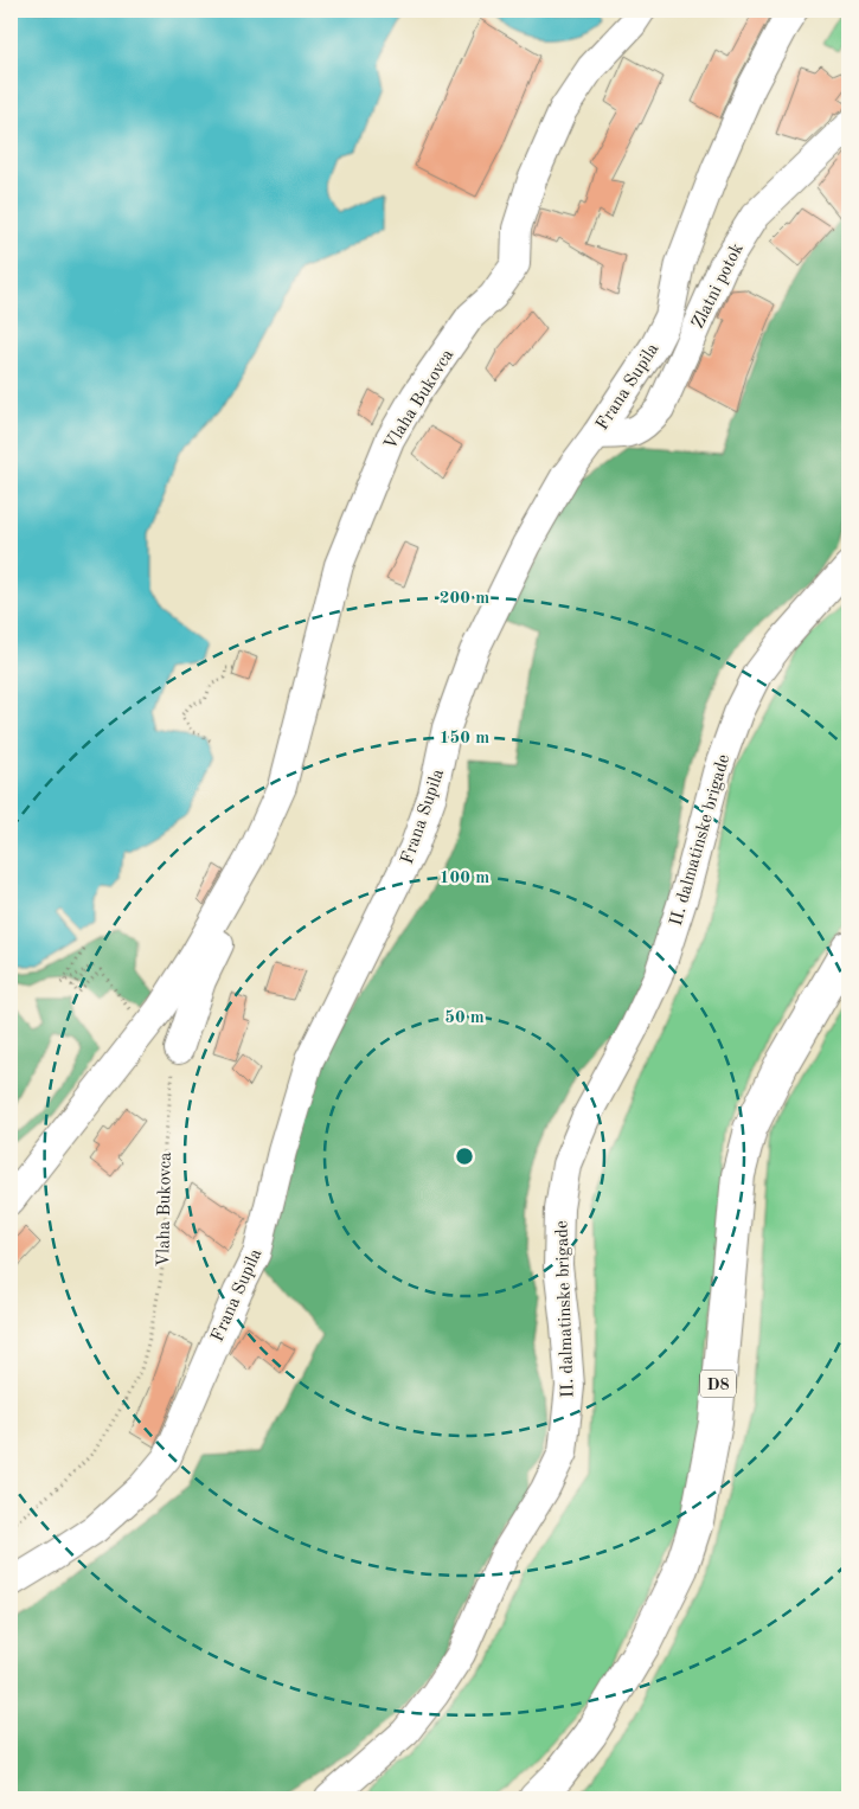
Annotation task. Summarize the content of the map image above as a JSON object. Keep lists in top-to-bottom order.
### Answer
{
  "streets": {
    "main road": ["D8"],
    "street": [
      "Zlatni potok",
      "Frana Supila",
      "Vlaha Bukovca",
      "II. dalmatinske brigade"
    ]
  },
  "crossings": [
    ["Zlatni potok", "Frana Supila"]
  ],
  "rings": [
    "200 m",
    "150 m",
    "100 m",
    "50 m"
  ]
}
